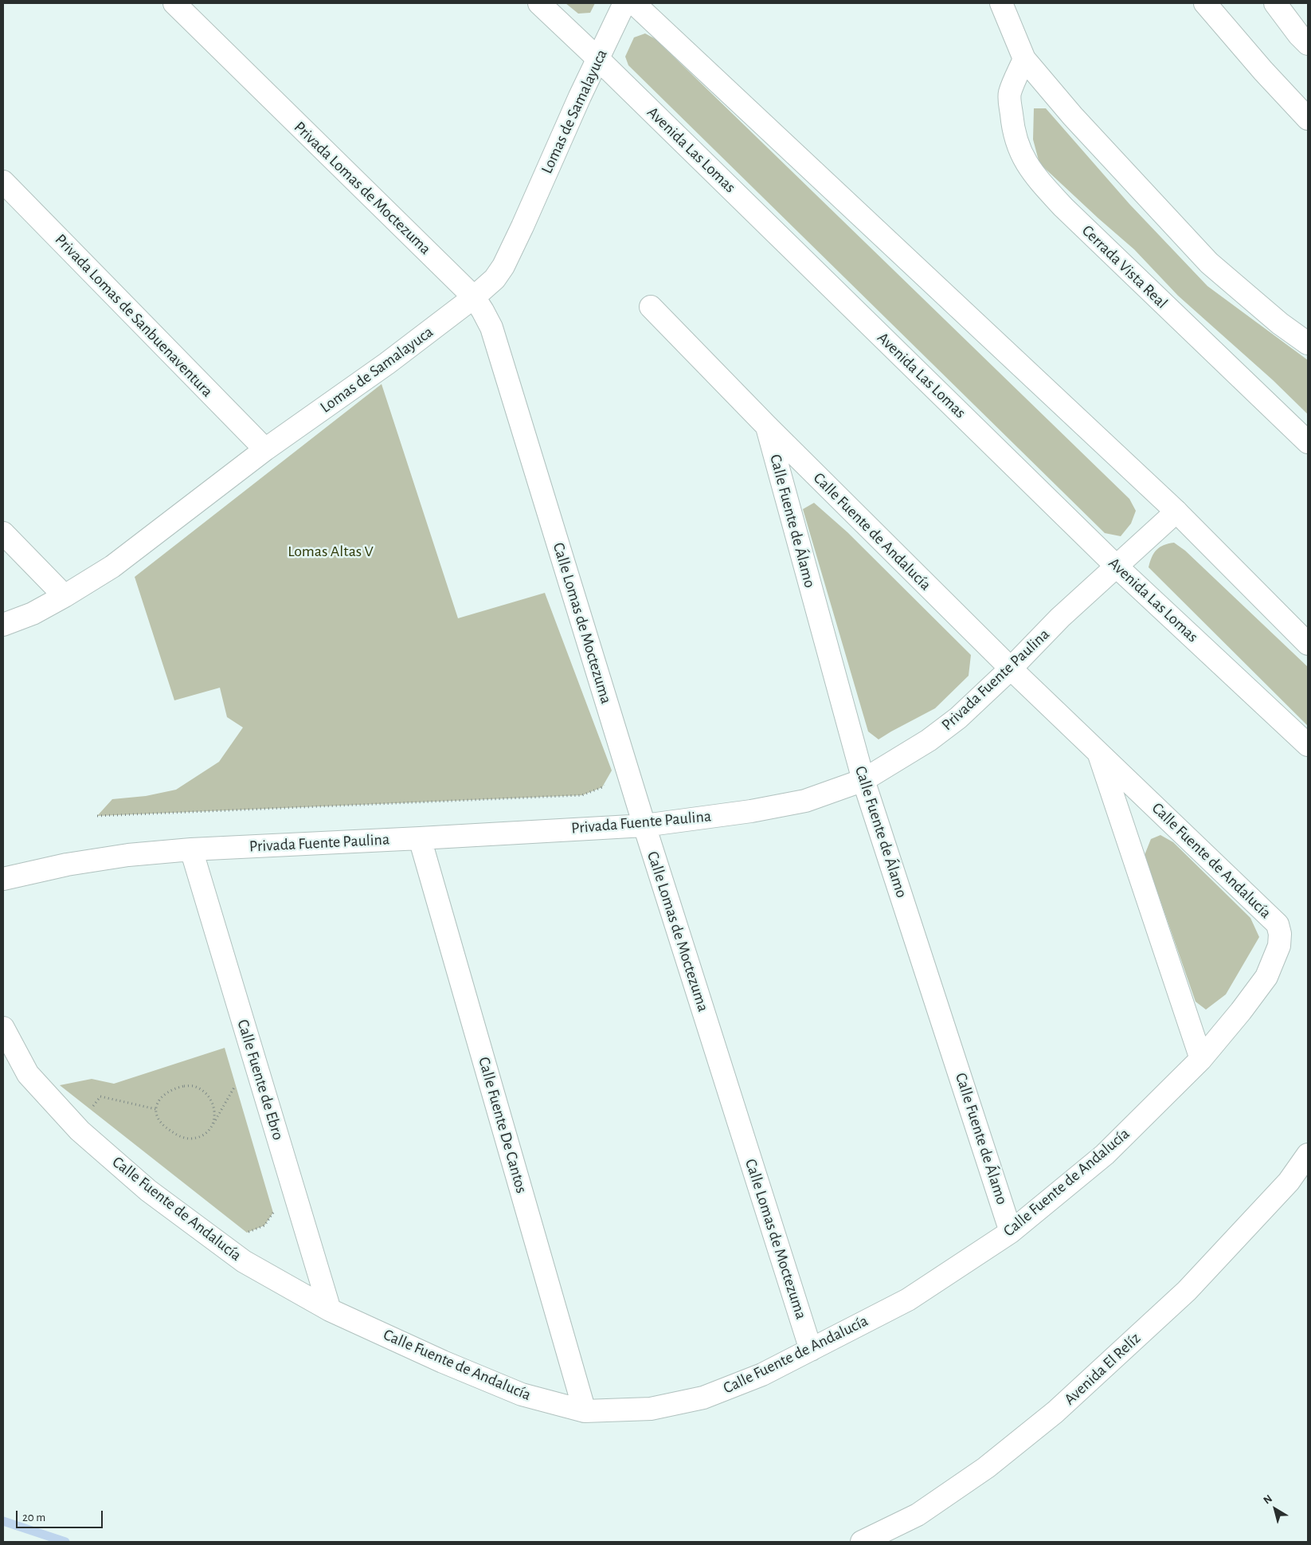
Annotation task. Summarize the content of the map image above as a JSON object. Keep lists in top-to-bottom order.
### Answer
{
  "streets": {
    "main road": [
      "Lomas de Samalayuca",
      "Avenida Las Lomas",
      "Privada Lomas de Moctezuma",
      "Cerrada Vista Real",
      "Privada Lomas de Sanbuenaventura",
      "Calle Fuente de Álamo",
      "Calle Fuente de Andalucía",
      "Calle Lomas de Moctezuma",
      "Privada Fuente Paulina",
      "Calle Fuente de Ebro",
      "Calle Fuente De Cantos",
      "Avenida El Relíz"
    ]
  },
  "crossings": [
    ["Lomas de Samalayuca", "Avenida Las Lomas"],
    ["Lomas de Samalayuca", "Privada Lomas de Moctezuma"],
    ["Lomas de Samalayuca", "Privada Lomas de Sanbuenaventura"],
    ["Avenida Las Lomas", "Privada Fuente Paulina"],
    ["Privada Lomas de Moctezuma", "Calle Lomas de Moctezuma"],
    ["Calle Fuente de Álamo", "Calle Fuente de Andalucía"],
    ["Calle Fuente de Álamo", "Privada Fuente Paulina"],
    ["Calle Fuente de Andalucía", "Calle Lomas de Moctezuma"],
    ["Calle Fuente de Andalucía", "Privada Fuente Paulina"],
    ["Calle Fuente de Andalucía", "Calle Fuente de Ebro"],
    ["Calle Fuente de Andalucía", "Calle Fuente De Cantos"],
    ["Calle Lomas de Moctezuma", "Privada Fuente Paulina"],
    ["Privada Fuente Paulina", "Calle Fuente de Ebro"],
    ["Privada Fuente Paulina", "Calle Fuente De Cantos"]
  ],
  "parks": ["Lomas Altas V"],
  "scale_bar": "20 m",
  "north": "top left"
}
